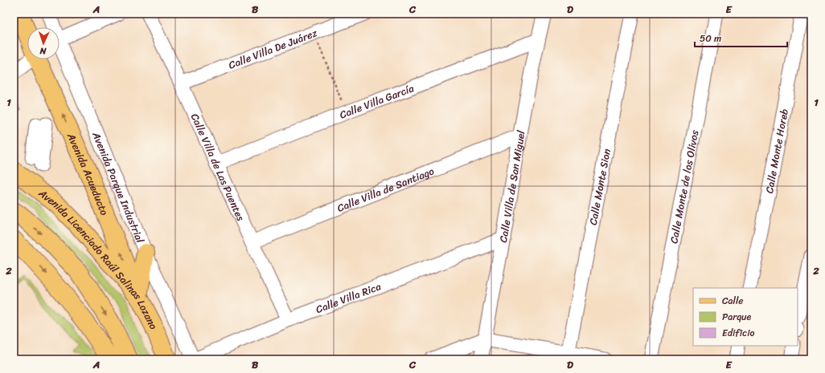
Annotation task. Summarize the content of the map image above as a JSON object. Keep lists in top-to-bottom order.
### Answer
{
  "streets": {
    "main road": ["Avenida Acueducto", "Avenida Licenciado Raúl Salinas Lozano"],
    "street": [
      "Calle Villa De Juárez",
      "Calle Villa García",
      "Calle Monte Horeb",
      "Calle Villa de Las Puentes",
      "Calle Villa de San Miguel",
      "Calle Monte Sion",
      "Calle Monte de los Olivos",
      "Avenida Parque Industrial",
      "Calle Villa de Santiago",
      "Calle Villa Rica"
    ]
  },
  "crossings": [
    ["Calle Villa De Juárez", "Calle Villa de Las Puentes"],
    ["Calle Villa García", "Calle Villa de Las Puentes"],
    ["Calle Villa García", "Calle Villa de San Miguel"],
    ["Calle Villa de Las Puentes", "Calle Villa de Santiago"],
    ["Calle Villa de Las Puentes", "Calle Villa Rica"],
    ["Avenida Acueducto", "Avenida Licenciado Raúl Salinas Lozano"],
    ["Calle Villa de San Miguel", "Calle Villa de Santiago"],
    ["Calle Villa de San Miguel", "Calle Villa Rica"],
    ["Avenida Parque Industrial", "Calle Villa Rica"]
  ],
  "legend": ["Calle", "Parque", "Edificio"],
  "scale_bar": "50 m",
  "north": "bottom",
  "grid": {
    "columns": [
      "A",
      "B",
      "C",
      "D",
      "E"
    ],
    "rows": ["1", "2"]
  }
}
